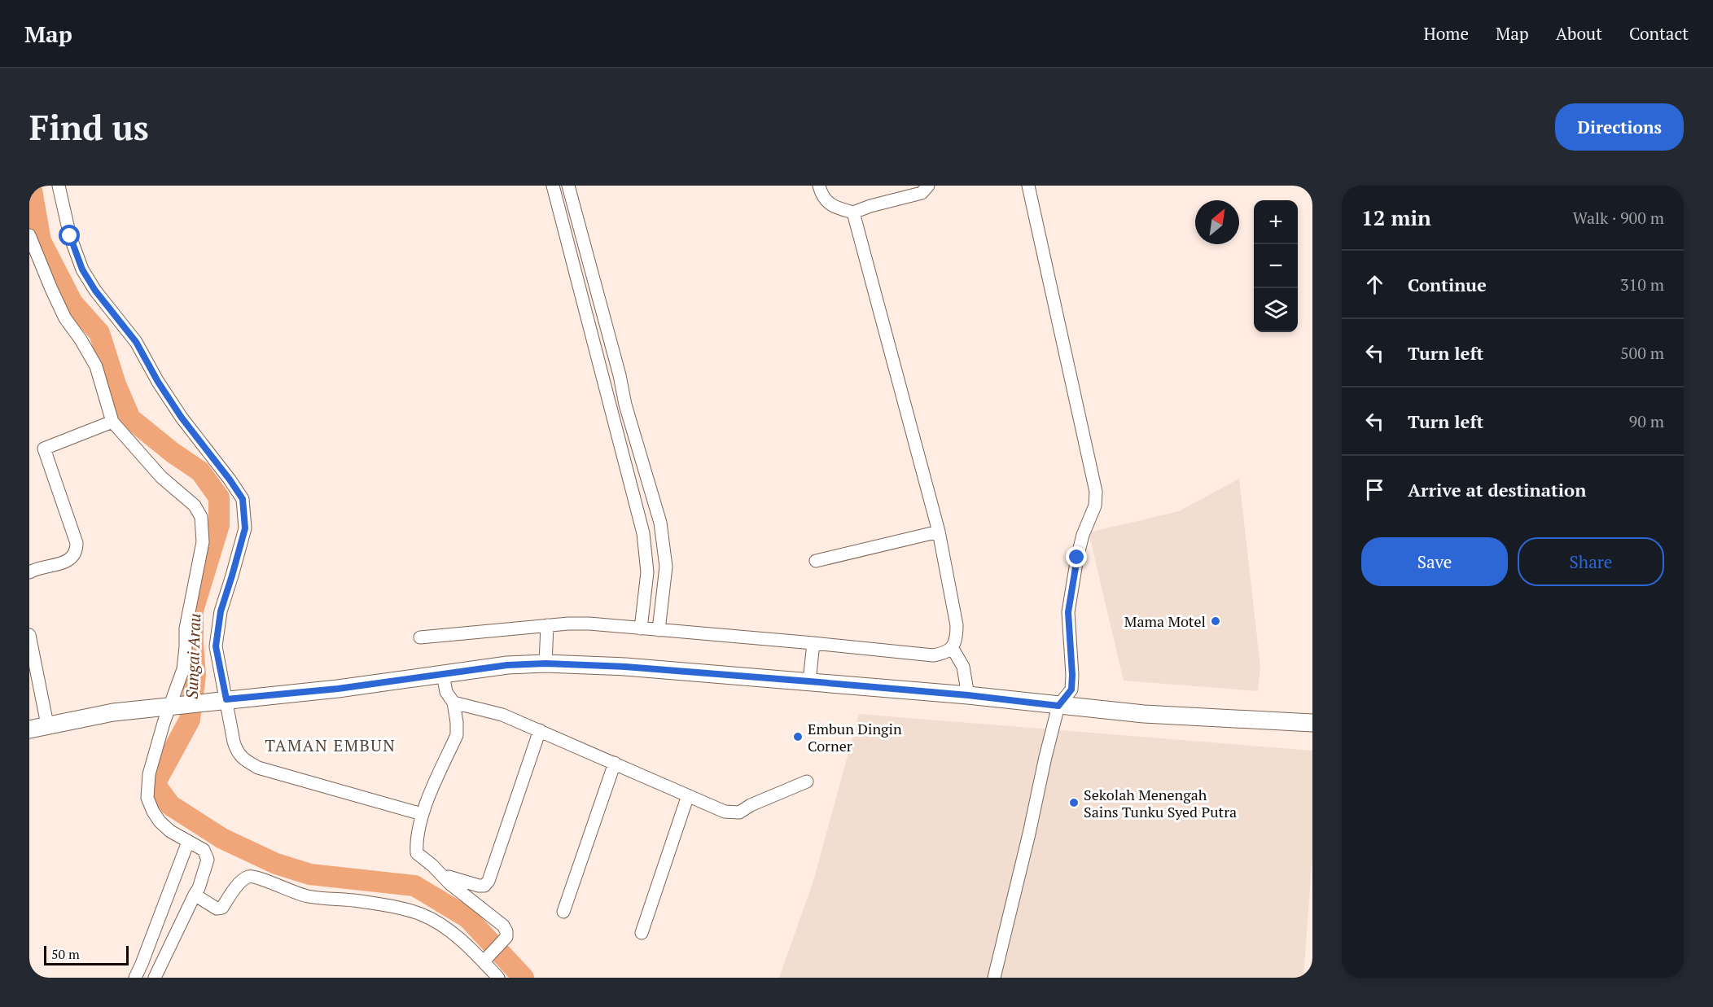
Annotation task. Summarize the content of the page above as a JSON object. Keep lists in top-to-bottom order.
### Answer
{
  "districts": ["TAMAN EMBUN"],
  "water": ["Sungai Arau"],
  "places": ["Mama Motel", "Embun Dingin Corner", "Sekolah Menengah Sains Tunku Syed Putra"],
  "scale_bar": "50 m",
  "north": "top right",
  "page": {
    "header": "Map",
    "nav": [
      "Home",
      "Map",
      "About",
      "Contact"
    ],
    "buttons": [
      "Directions",
      ["Save", "Share"]
    ],
    "title": "Find us",
    "heading": ["12 min", "Walk · 900 m"],
    "map_buttons": ["+", "−"],
    "list": [
      ["Continue", "310 m"],
      ["Turn left", "500 m"],
      ["Turn left", "90 m"],
      "Arrive at destination"
    ],
    "scale": "50 m"
  }
}
